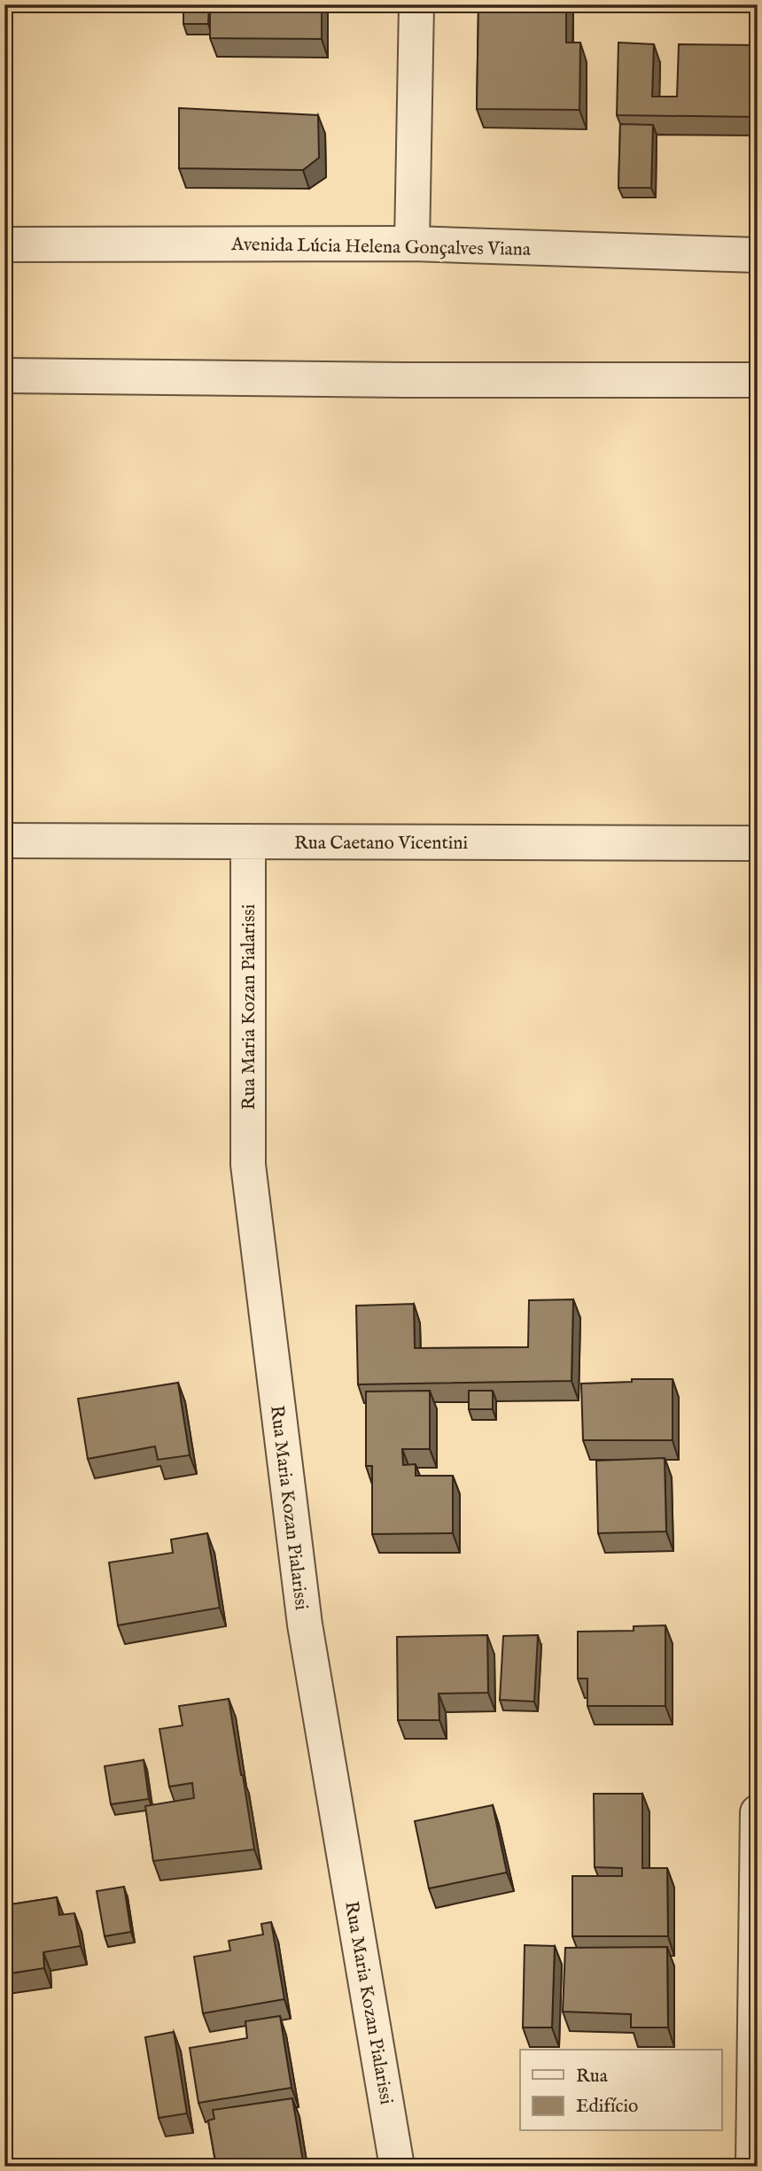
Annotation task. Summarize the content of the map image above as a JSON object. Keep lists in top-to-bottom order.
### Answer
{
  "streets": {
    "street": ["Avenida Lúcia Helena Gonçalves Viana", "Rua Caetano Vicentini", "Rua Maria Kozan Pialarissi"]
  },
  "crossings": [
    ["Rua Caetano Vicentini", "Rua Maria Kozan Pialarissi"]
  ],
  "legend": ["Rua", "Edifício"]
}
